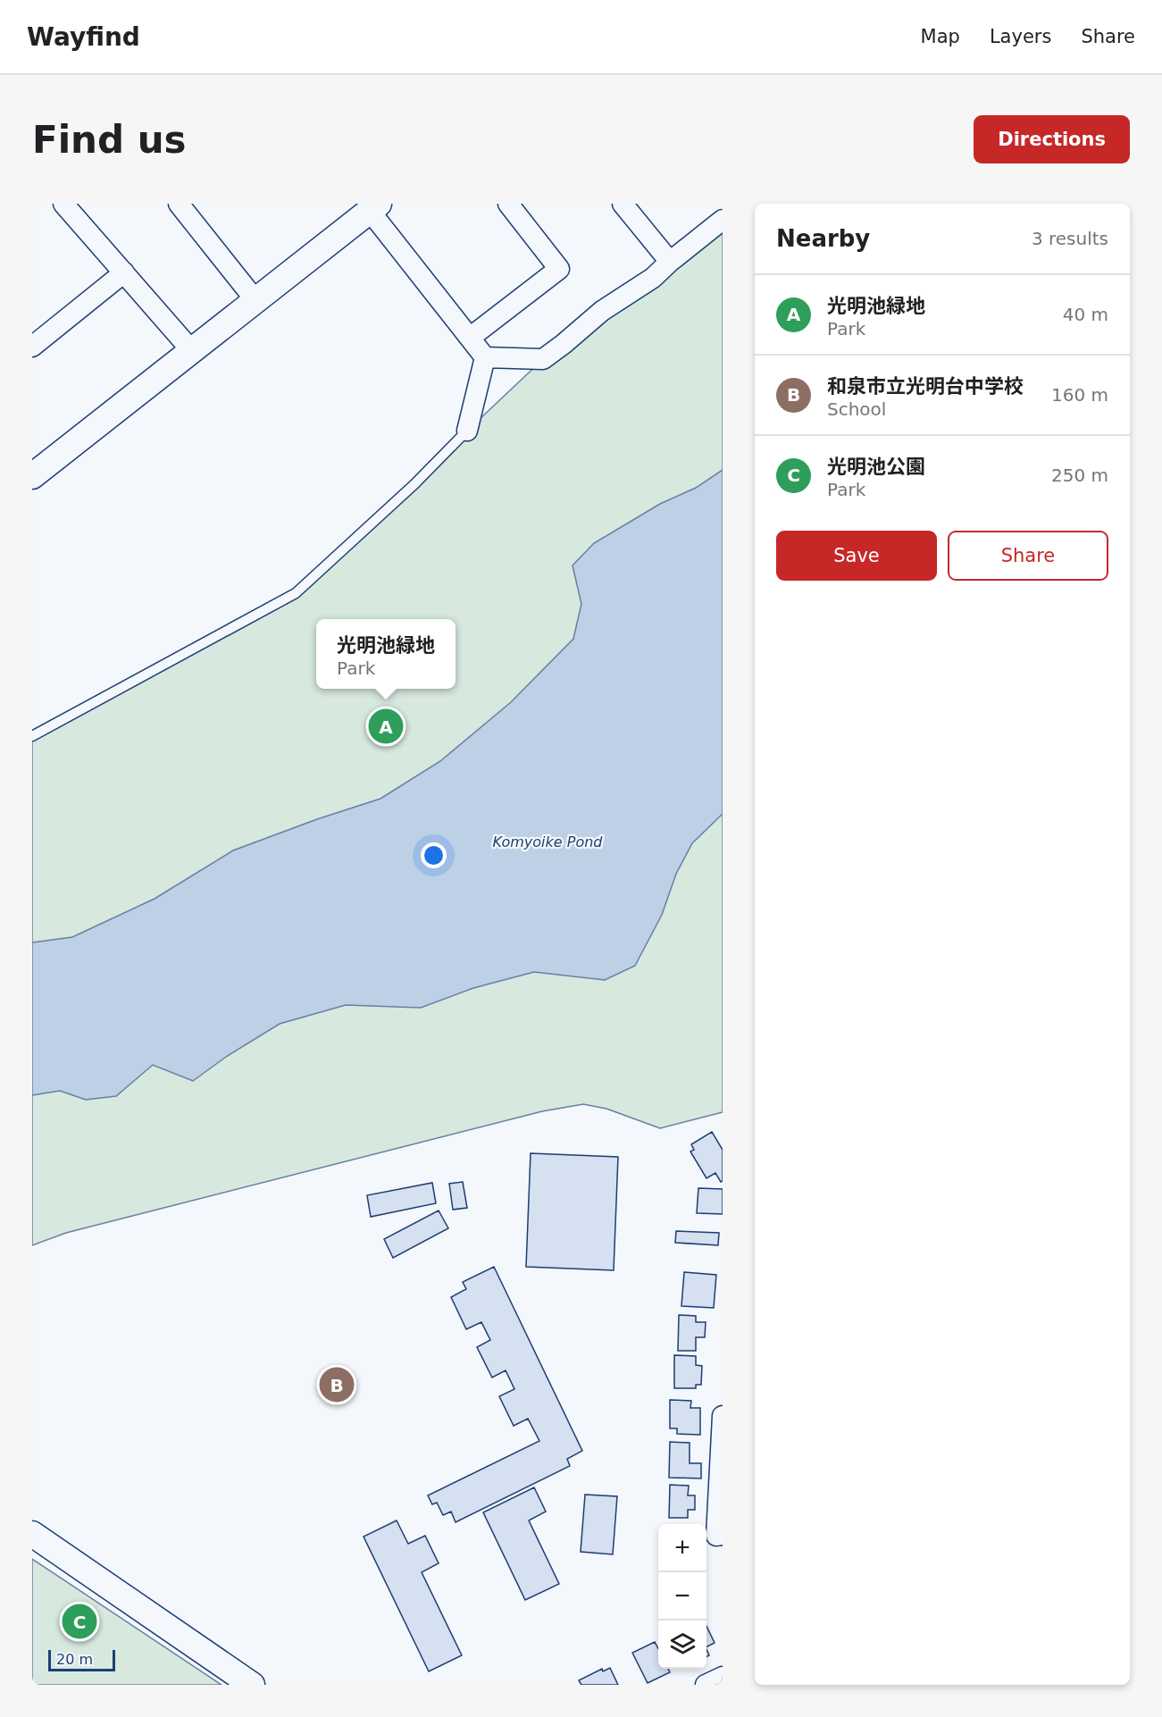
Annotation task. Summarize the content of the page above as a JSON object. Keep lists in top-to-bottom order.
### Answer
{
  "water": ["Komyoike Pond"],
  "scale_bar": "20 m",
  "page": {
    "header": "Wayfind",
    "nav": ["Map", "Layers", "Share"],
    "buttons": [
      "Directions",
      ["Save", "Share"]
    ],
    "title": "Find us",
    "heading": ["Nearby", "3 results"],
    "list": [
      {
        "mark": "A",
        "name": "光明池緑地",
        "note": "Park",
        "value": "40 m"
      },
      {
        "mark": "B",
        "name": "和泉市立光明台中学校",
        "note": "School",
        "value": "160 m"
      },
      {
        "mark": "C",
        "name": "光明池公園",
        "note": "Park",
        "value": "250 m"
      }
    ],
    "popup": ["光明池緑地", "Park"],
    "pins": ["A", "B", "C"],
    "map_buttons": ["+", "−"],
    "scale": "20 m"
  }
}
